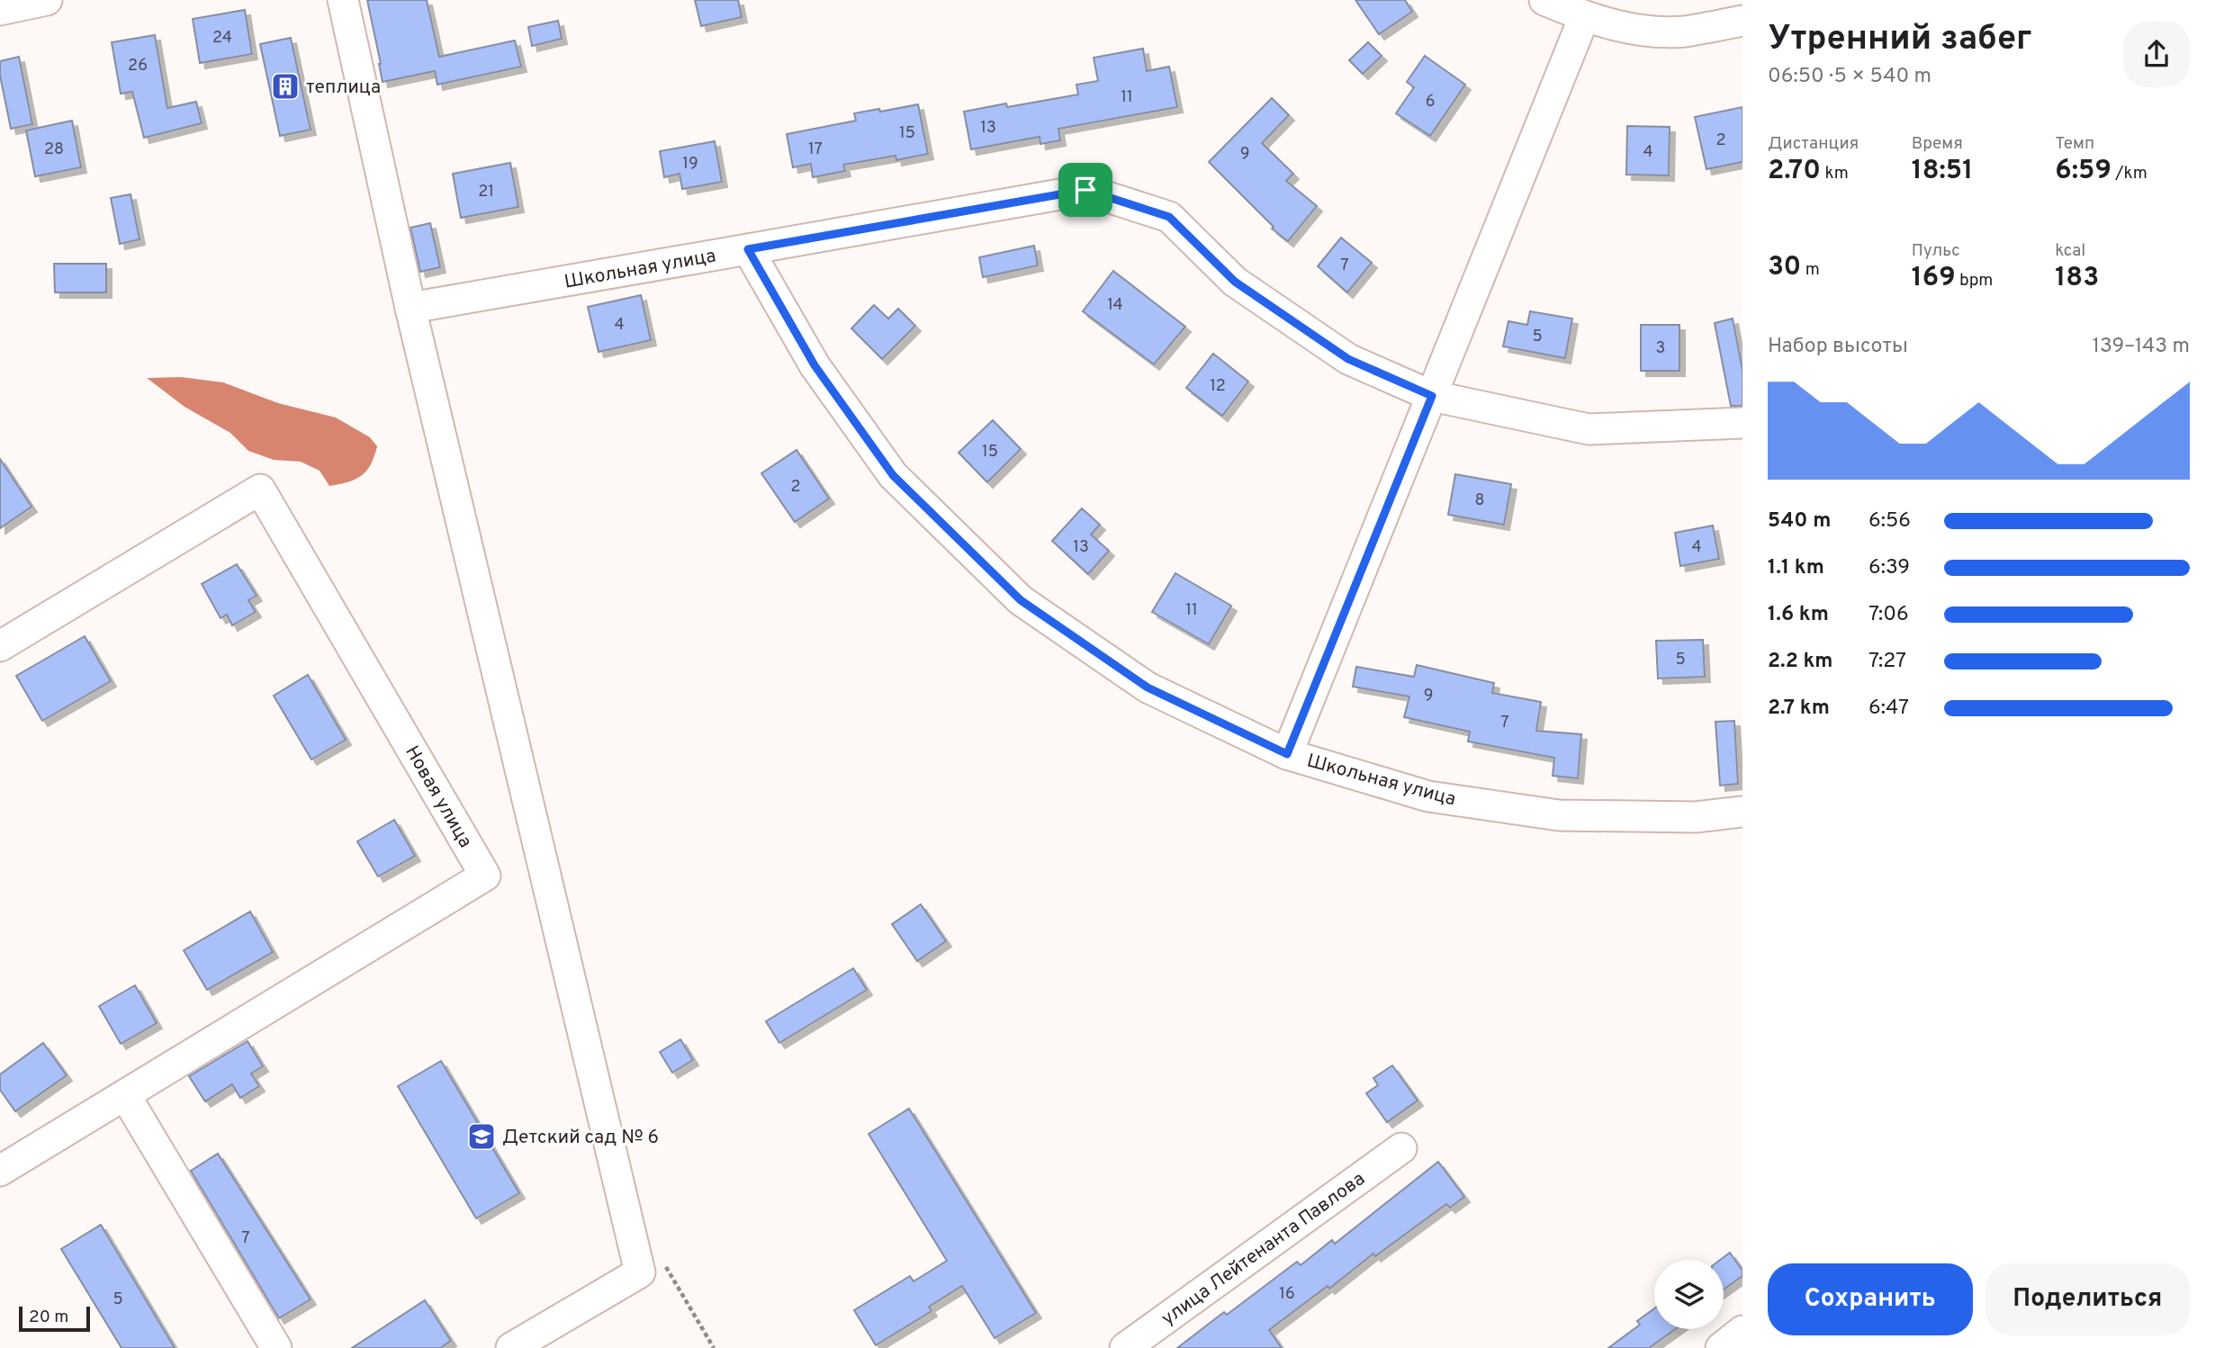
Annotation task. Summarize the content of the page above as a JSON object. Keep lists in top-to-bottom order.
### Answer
{
  "streets": {
    "street": ["Школьная улица", "Новая улица", "улица Лейтенанта Павлова"]
  },
  "places": {
    "building": ["теплица"],
    "school or university": ["Детский сад № 6"]
  },
  "house_numbers": [
    "24",
    "26",
    "11",
    "6",
    "13",
    "15",
    "2",
    "28",
    "17",
    "4",
    "9",
    "19",
    "21",
    "7",
    "14",
    "4",
    "5",
    "3",
    "12",
    "15",
    "2",
    "8",
    "13",
    "4",
    "11",
    "5",
    "9",
    "7",
    "7",
    "16",
    "5"
  ],
  "scale_bar": "20 m",
  "page": {
    "heading": ["Утренний забег", "06:50 · 5 × 540 m"],
    "stats": [
      ["Дистанция", "2.70 km"],
      ["Время", "18:51"],
      ["Темп", "6:59 /km"],
      ["30 m"],
      ["Пульс", "169 bpm"],
      ["kcal", "183"]
    ],
    "chart": ["Набор высоты", "139–143 m"],
    "list": [
      {
        "name": "540 m",
        "note": "6:56"
      },
      {
        "name": "1.1 km",
        "note": "6:39"
      },
      {
        "name": "1.6 km",
        "note": "7:06"
      },
      {
        "name": "2.2 km",
        "note": "7:27"
      },
      {
        "name": "2.7 km",
        "note": "6:47"
      }
    ],
    "buttons": ["Сохранить", "Поделиться"],
    "scale": "20 m"
  }
}
